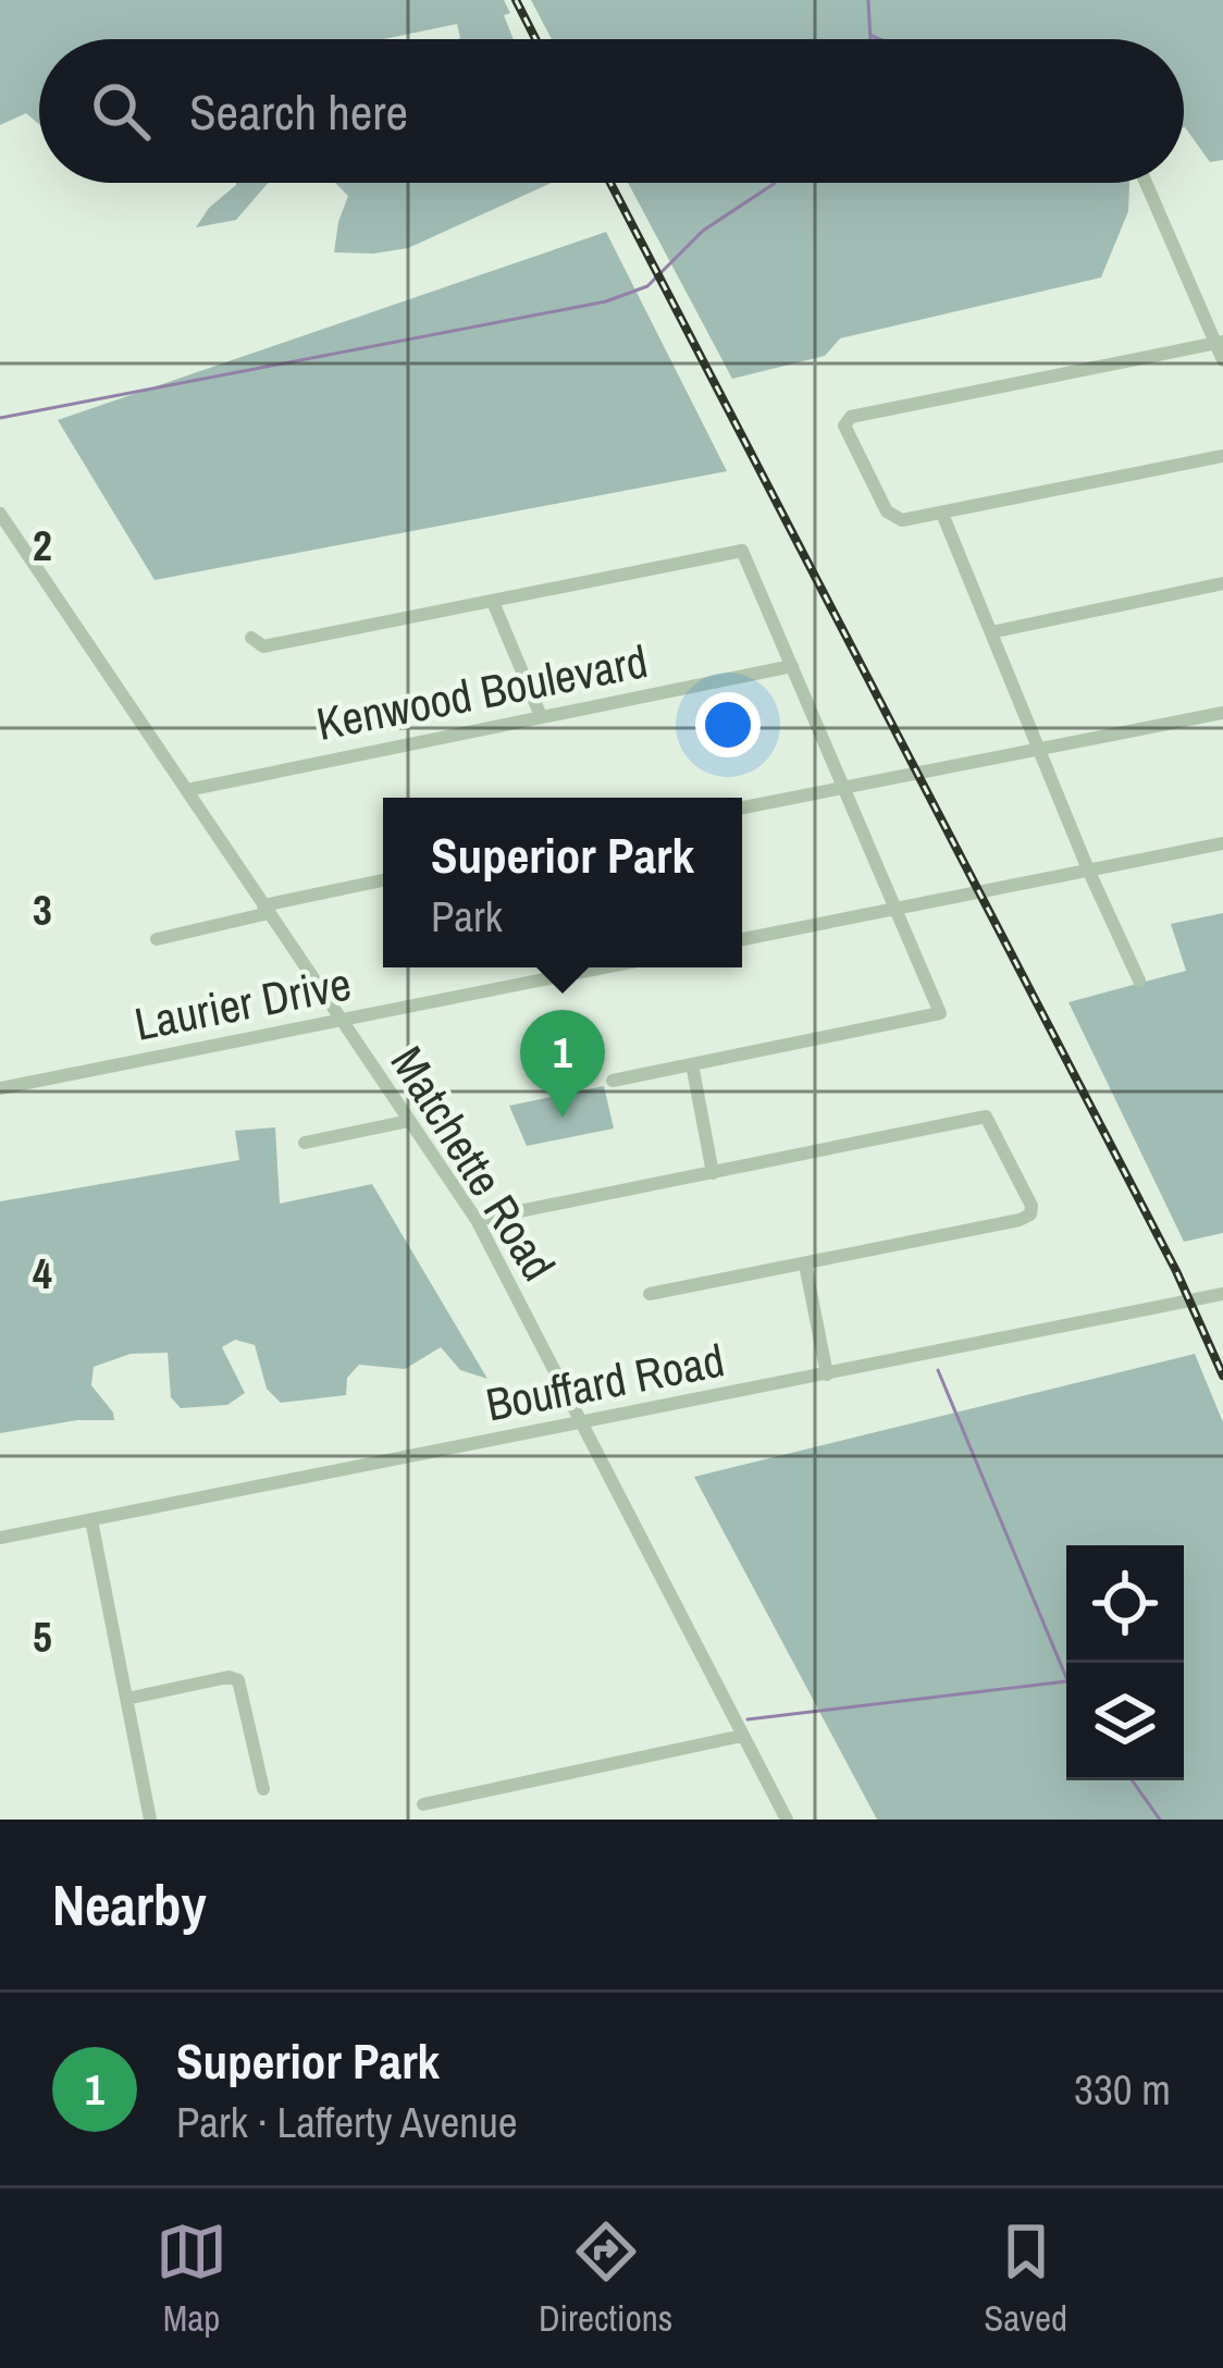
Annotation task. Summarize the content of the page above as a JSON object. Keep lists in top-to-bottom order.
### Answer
{
  "streets": {
    "street": [
      "Kenwood Boulevard",
      "Laurier Drive",
      "Matchette Road",
      "Bouffard Road"
    ]
  },
  "crossings": [
    ["Kenwood Boulevard", "Matchette Road"],
    ["Laurier Drive", "Matchette Road"],
    ["Matchette Road", "Bouffard Road"]
  ],
  "page": {
    "search": "Search here",
    "popup": ["Superior Park", "Park"],
    "pins": "1",
    "heading": "Nearby",
    "list": [
      {
        "mark": "1",
        "name": "Superior Park",
        "note": "Park · Lafferty Avenue",
        "value": "330 m"
      }
    ],
    "nav": ["Map", "Directions", "Saved"]
  },
  "grid": {
    "rows": [
      "2",
      "3",
      "4",
      "5"
    ]
  }
}
